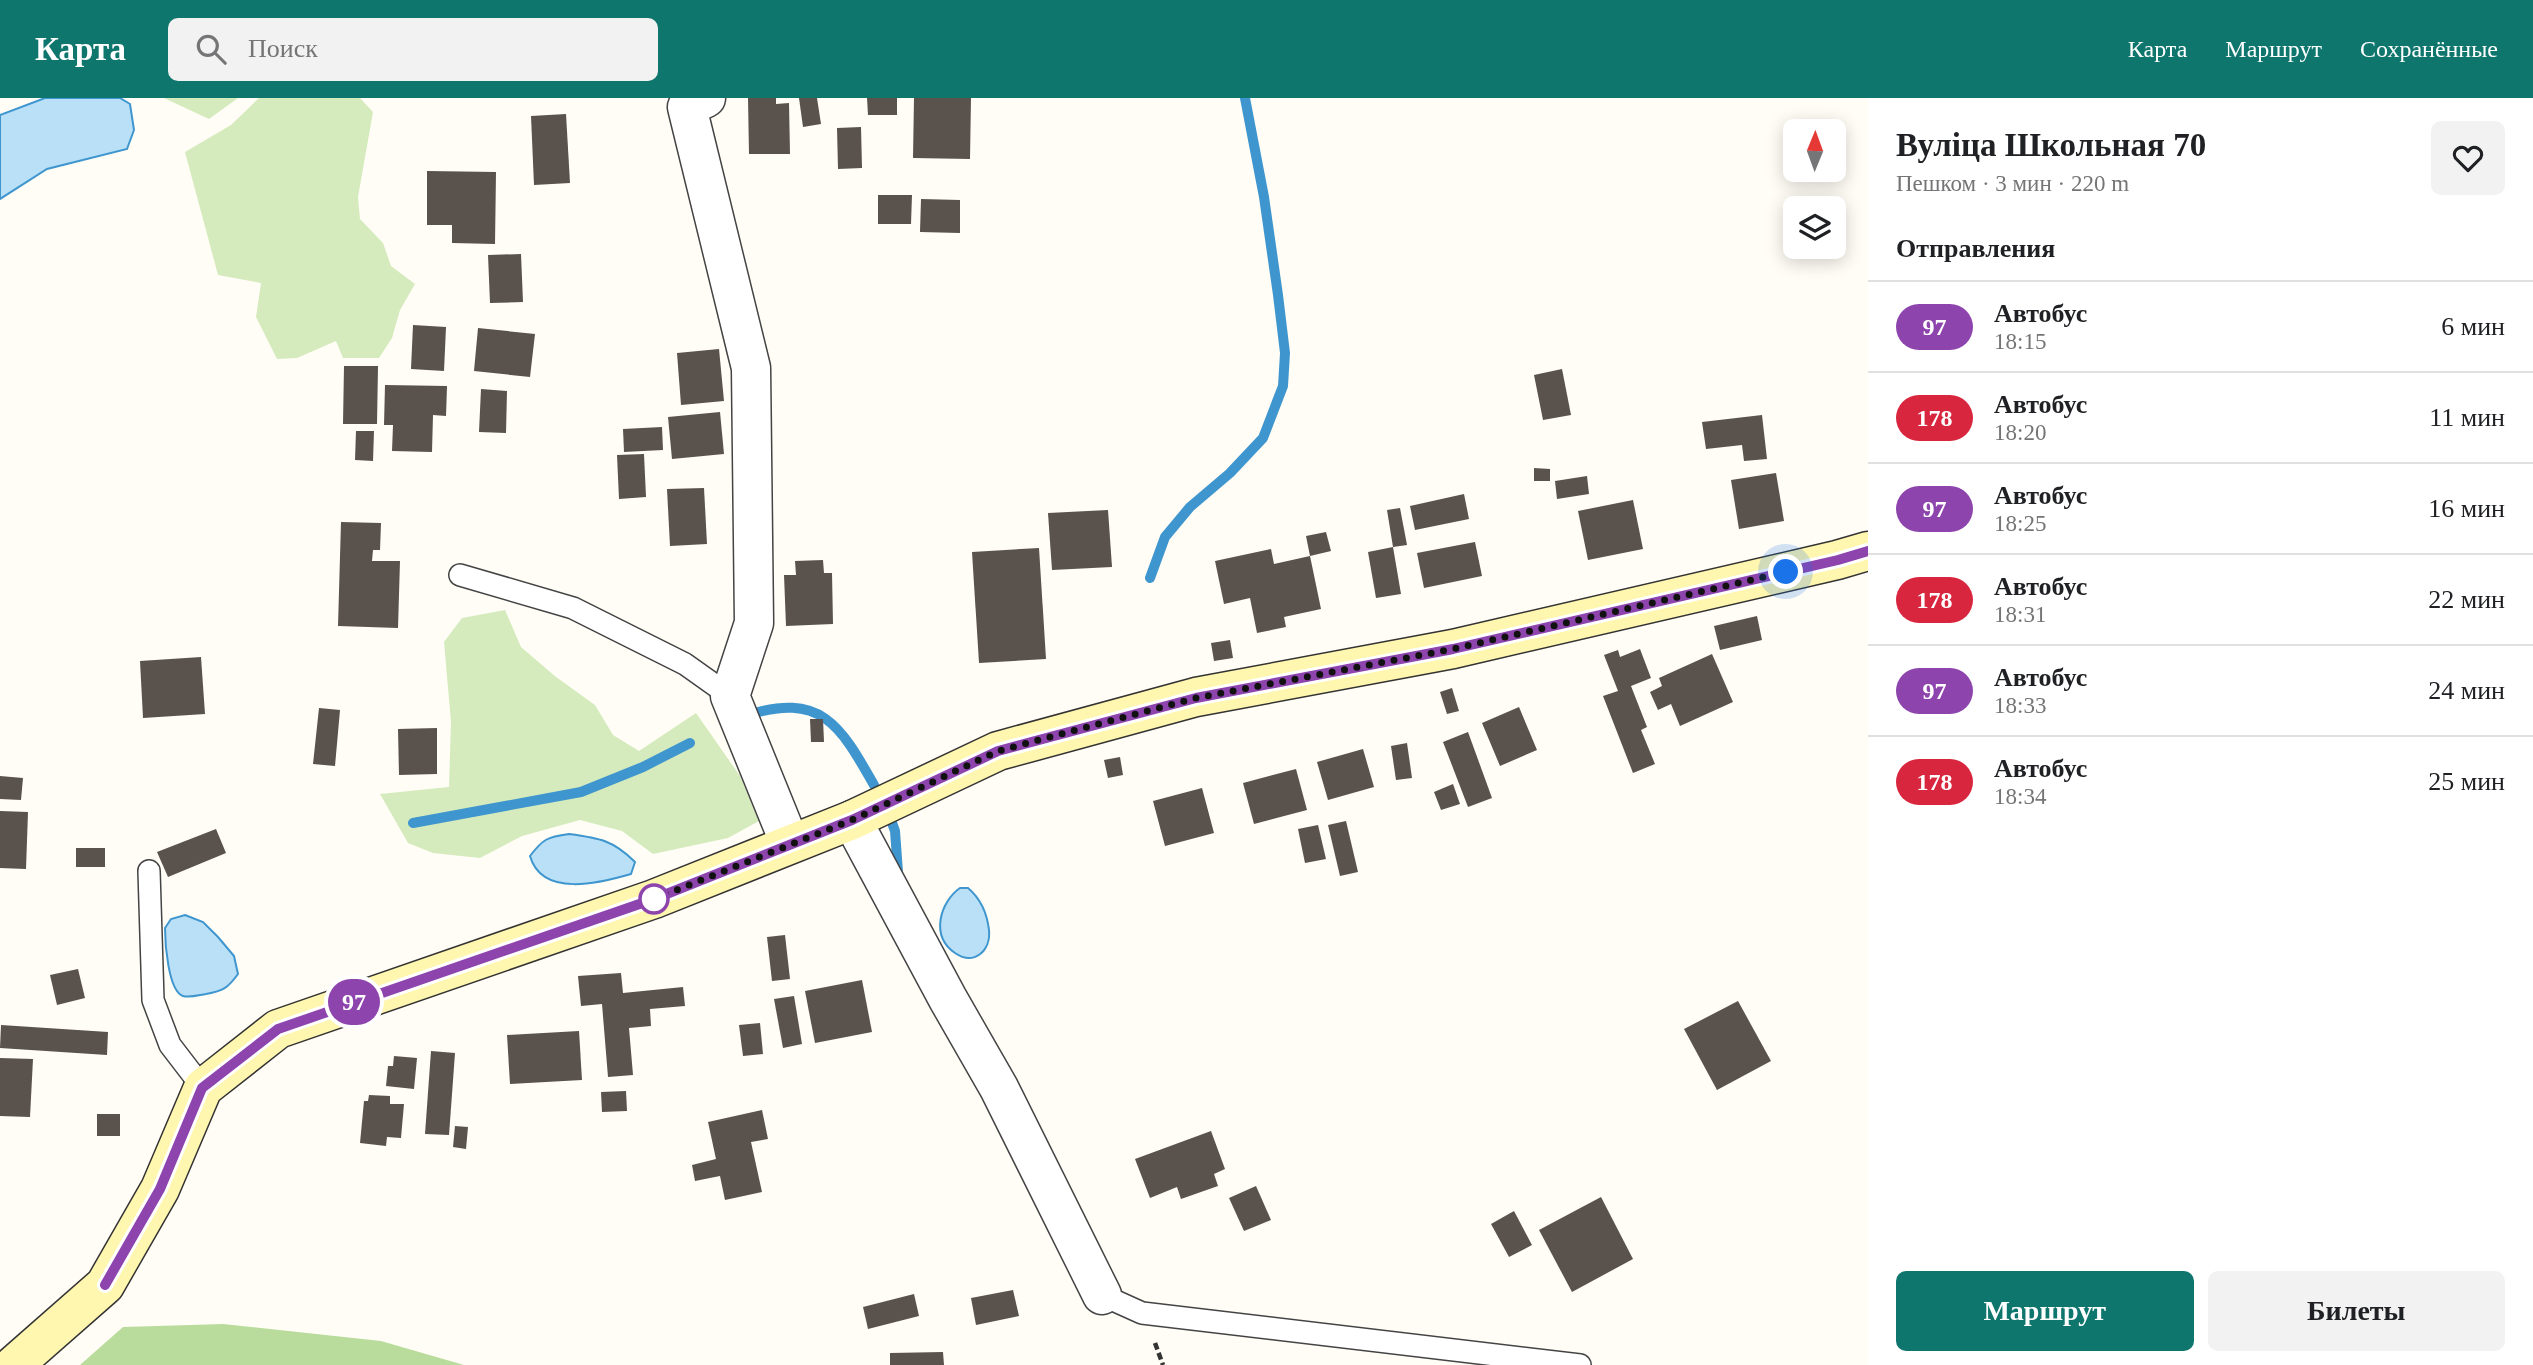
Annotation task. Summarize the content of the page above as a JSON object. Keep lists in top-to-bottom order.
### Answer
{
  "lines": ["bus line 97"],
  "north": "top",
  "page": {
    "header": "Карта",
    "search": "Поиск",
    "nav": ["Карта", "Маршрут", "Сохранённые"],
    "on_map": "97",
    "heading": [
      ["Вуліца Школьная 70", "Пешком · 3 мин · 220 m"],
      "Отправления"
    ],
    "list": [
      {
        "mark": "97",
        "name": "Автобус",
        "note": "18:15",
        "value": "6 мин"
      },
      {
        "mark": "178",
        "name": "Автобус",
        "note": "18:20",
        "value": "11 мин"
      },
      {
        "mark": "97",
        "name": "Автобус",
        "note": "18:25",
        "value": "16 мин"
      },
      {
        "mark": "178",
        "name": "Автобус",
        "note": "18:31",
        "value": "22 мин"
      },
      {
        "mark": "97",
        "name": "Автобус",
        "note": "18:33",
        "value": "24 мин"
      },
      {
        "mark": "178",
        "name": "Автобус",
        "note": "18:34",
        "value": "25 мин"
      }
    ],
    "buttons": ["Маршрут", "Билеты"]
  }
}
